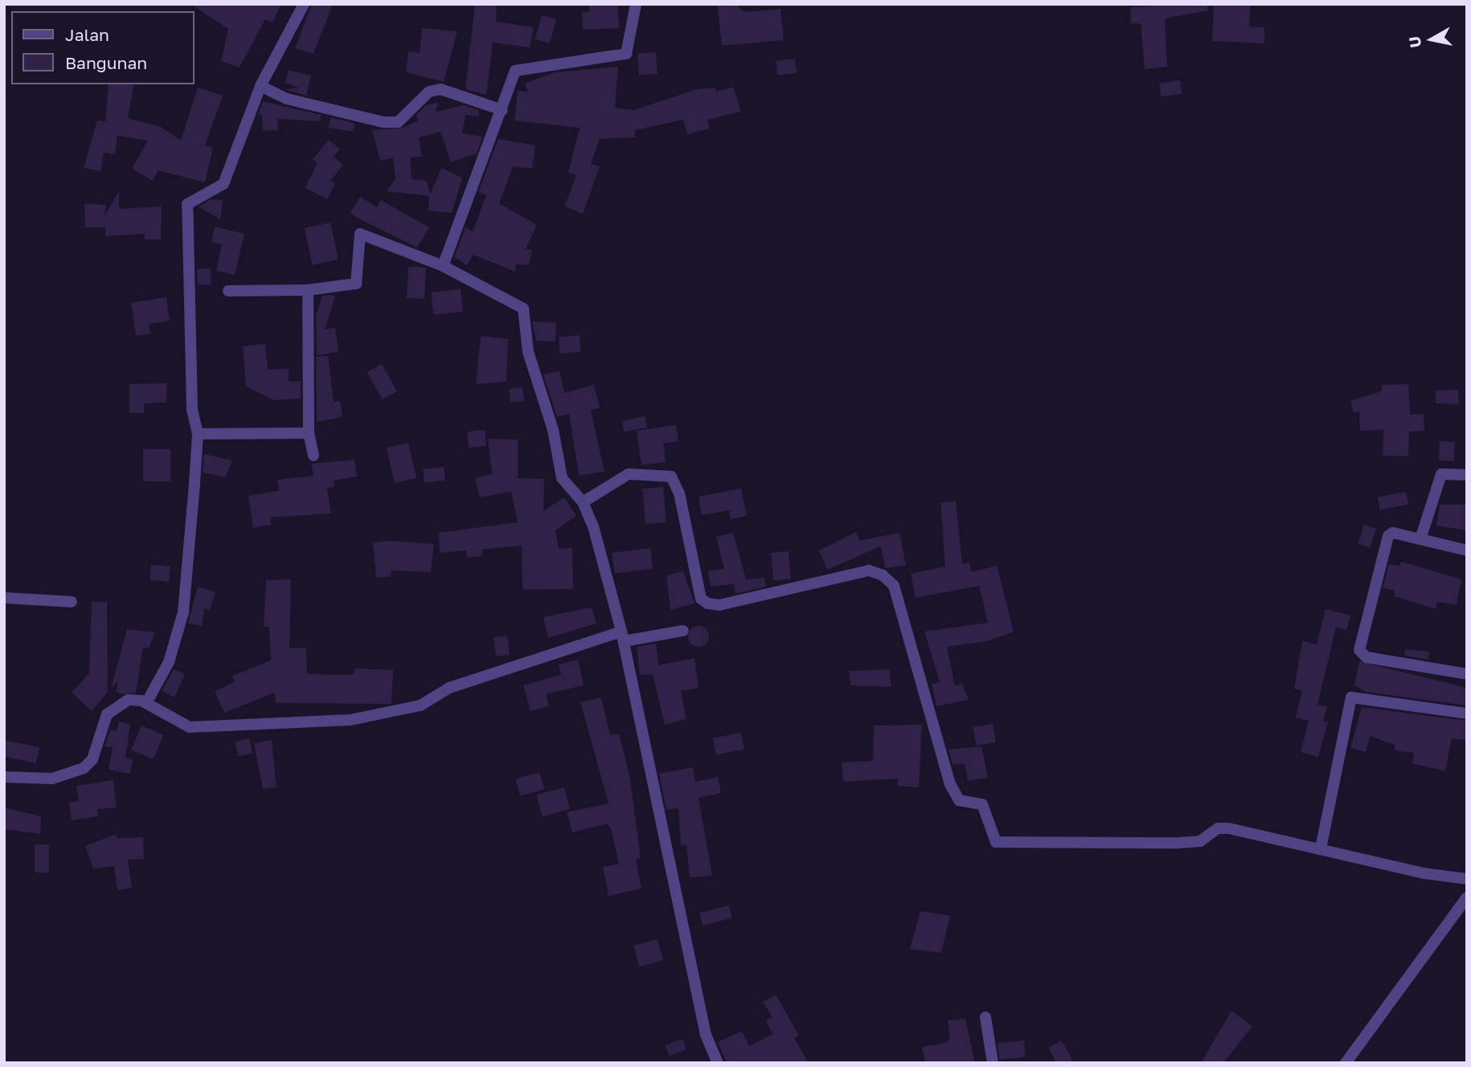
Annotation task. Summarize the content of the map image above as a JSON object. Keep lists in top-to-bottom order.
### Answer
{
  "legend": ["Jalan", "Bangunan"],
  "north": "left"
}
